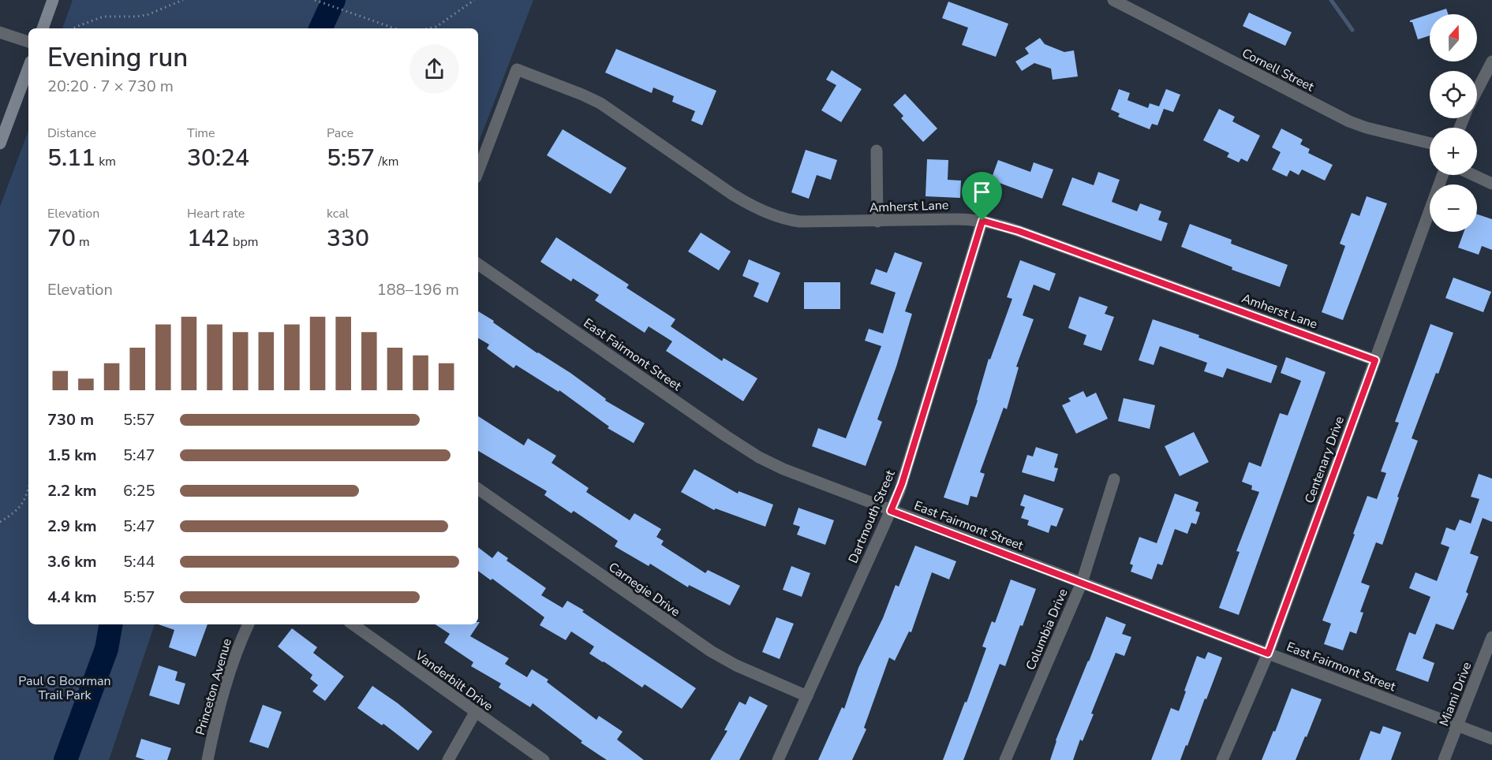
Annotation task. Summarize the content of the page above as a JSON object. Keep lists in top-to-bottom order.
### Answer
{
  "streets": {
    "street": [
      "Cornell Street",
      "Amherst Lane",
      "East Fairmont Street",
      "Centenary Drive",
      "Dartmouth Street",
      "Carnegie Drive",
      "Columbia Drive",
      "Vanderbilt Drive",
      "Princeton Avenue",
      "Miami Drive"
    ]
  },
  "crossings": [
    ["Amherst Lane", "Centenary Drive"],
    ["Amherst Lane", "Dartmouth Street"],
    ["East Fairmont Street", "Centenary Drive"],
    ["East Fairmont Street", "Dartmouth Street"],
    ["East Fairmont Street", "Columbia Drive"],
    ["East Fairmont Street", "Miami Drive"],
    ["Dartmouth Street", "Carnegie Drive"]
  ],
  "parks": ["Paul G Boorman Trail Park"],
  "north": "top",
  "page": {
    "map_buttons": ["+", "−"],
    "heading": ["Evening run", "20:20 · 7 × 730 m"],
    "stats": [
      ["Distance", "5.11 km"],
      ["Time", "30:24"],
      ["Pace", "5:57 /km"],
      ["Elevation", "70 m"],
      ["Heart rate", "142 bpm"],
      ["kcal", "330"]
    ],
    "chart": ["Elevation", "188–196 m"],
    "list": [
      {
        "name": "730 m",
        "note": "5:57"
      },
      {
        "name": "1.5 km",
        "note": "5:47"
      },
      {
        "name": "2.2 km",
        "note": "6:25"
      },
      {
        "name": "2.9 km",
        "note": "5:47"
      },
      {
        "name": "3.6 km",
        "note": "5:44"
      },
      {
        "name": "4.4 km",
        "note": "5:57"
      }
    ]
  }
}
